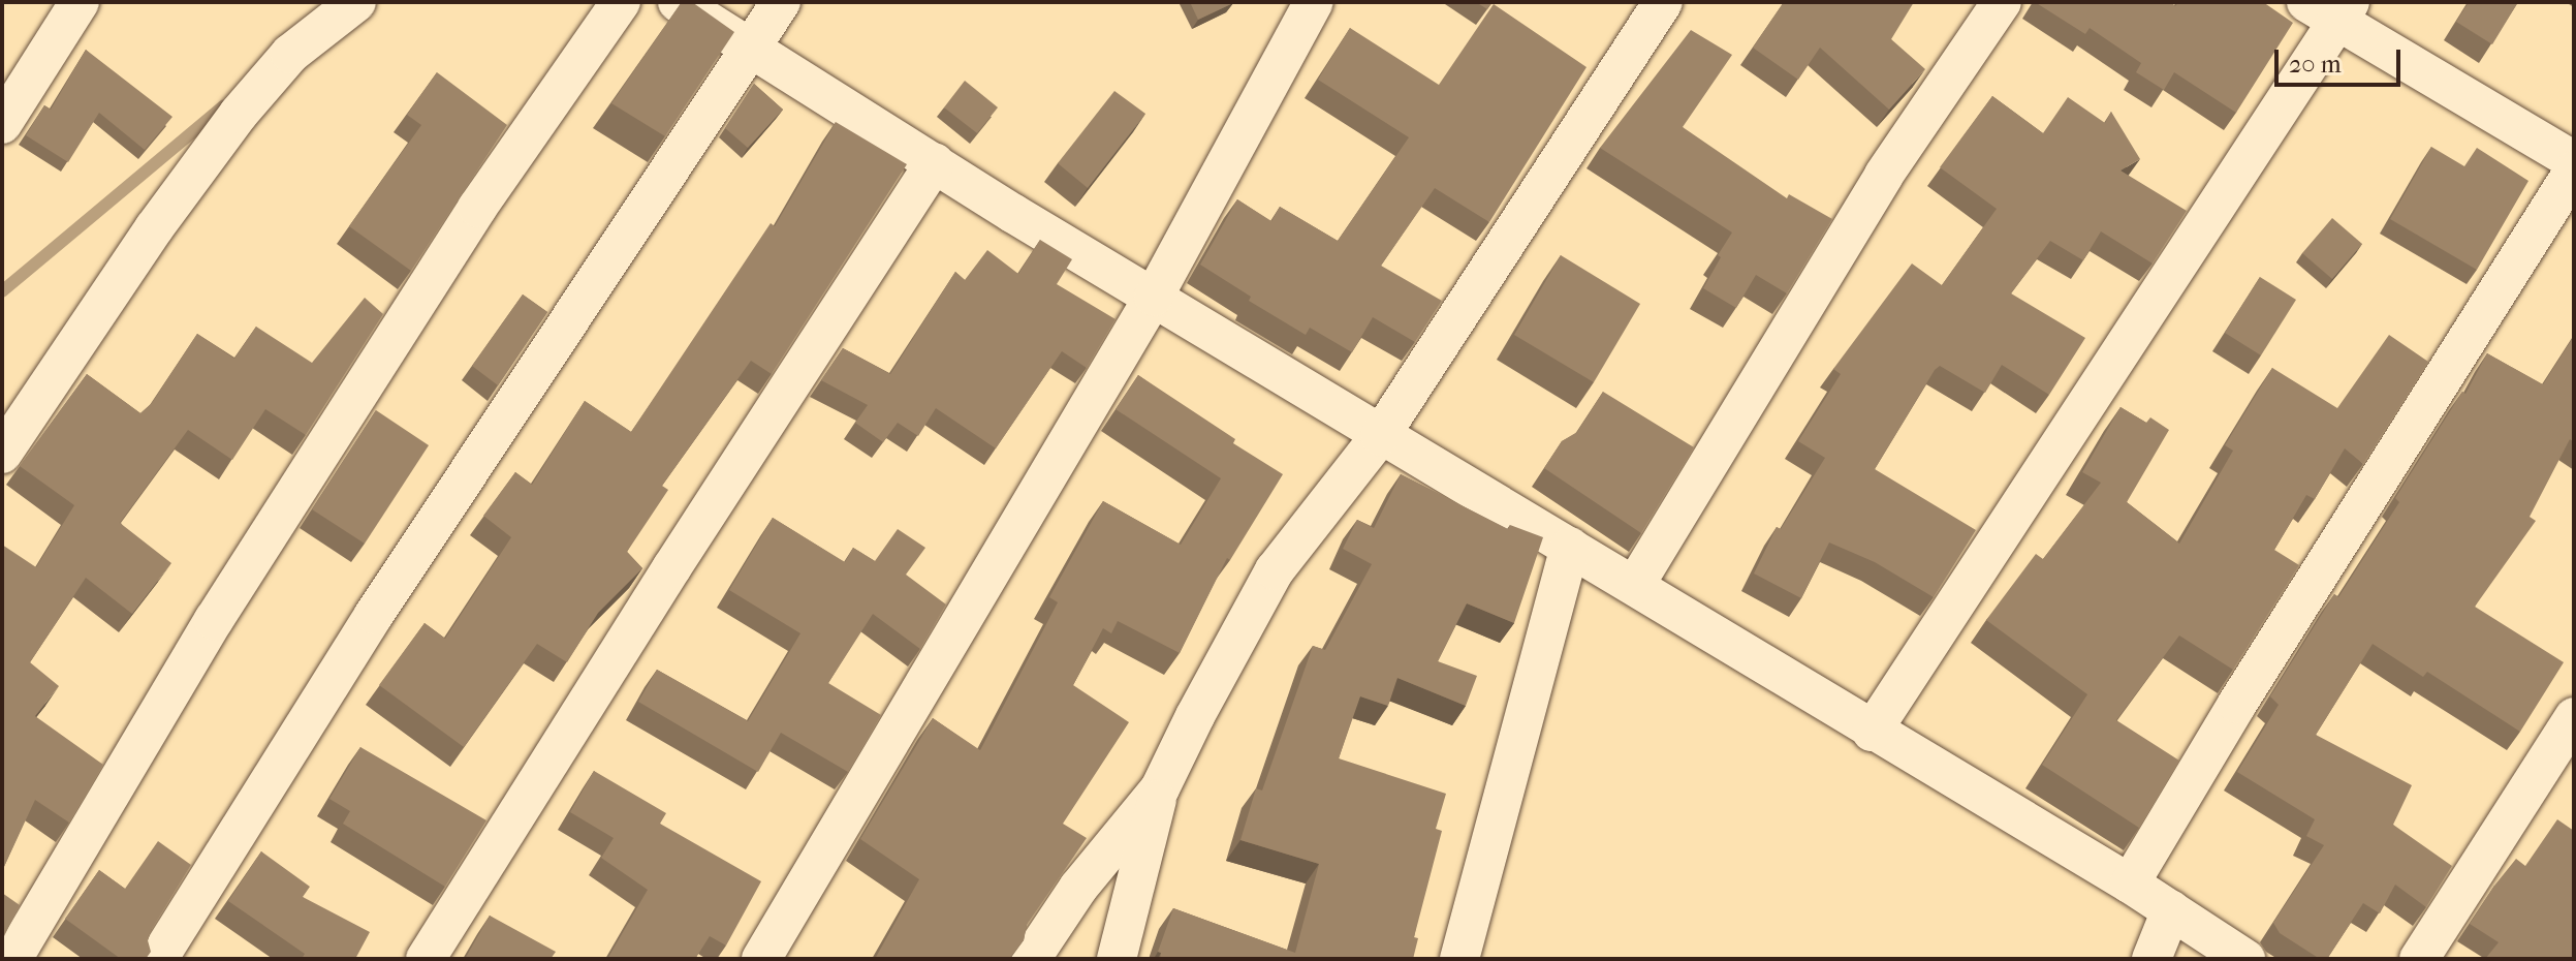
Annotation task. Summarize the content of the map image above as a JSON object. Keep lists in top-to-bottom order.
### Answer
{
  "scale_bar": "20 m"
}
